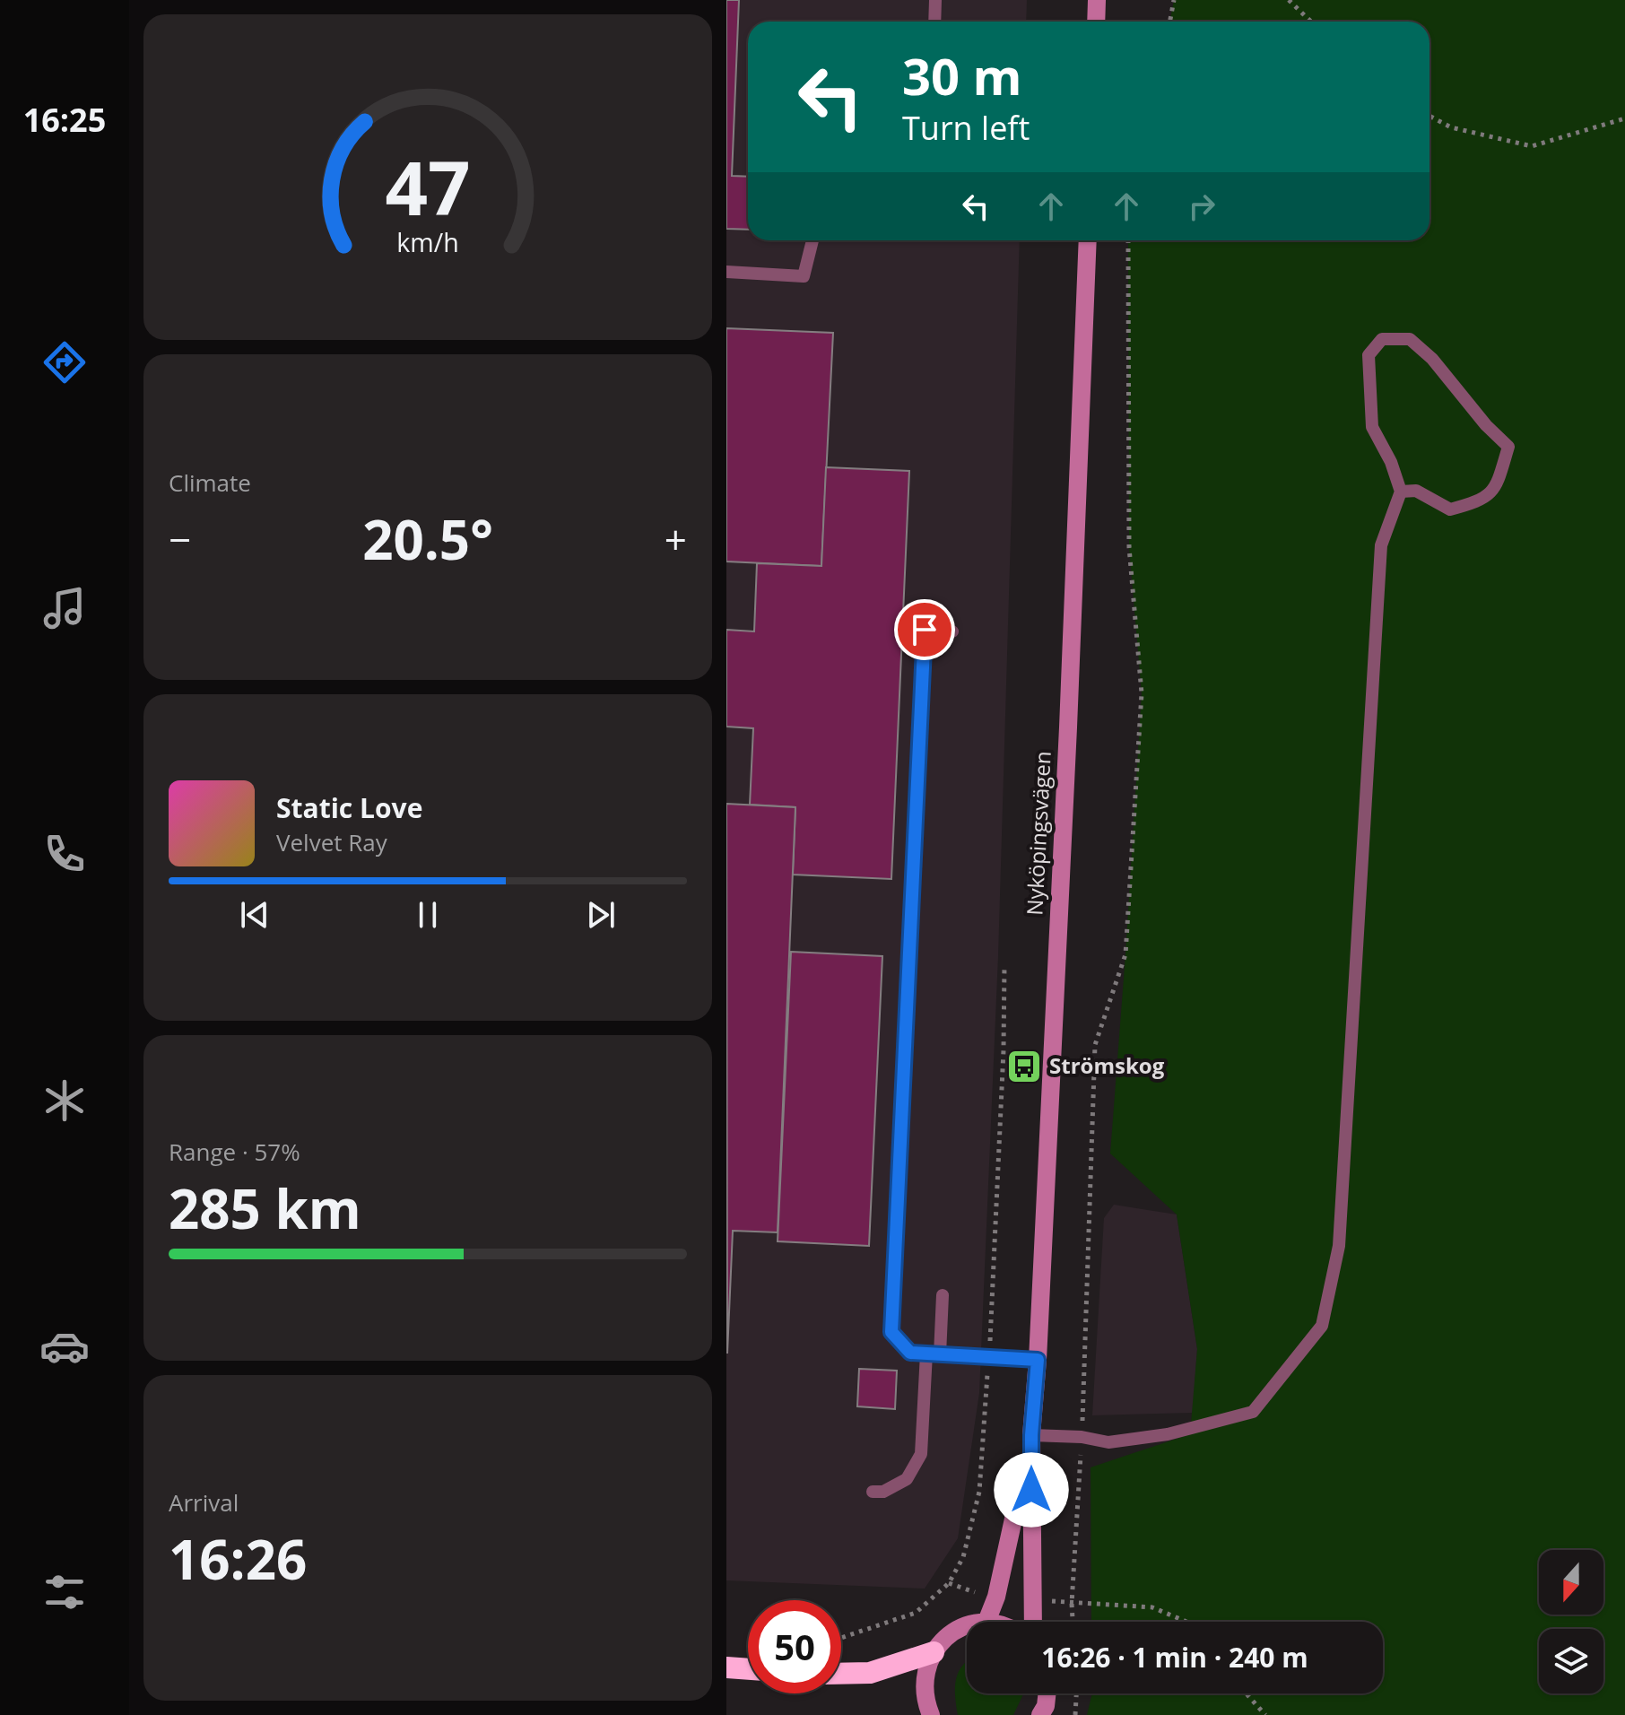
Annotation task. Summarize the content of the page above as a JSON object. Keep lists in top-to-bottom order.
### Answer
{
  "streets": {
    "main road": ["Nyköpingsvägen"]
  },
  "places": {
    "bus stop": ["Strömskog"]
  },
  "north": "bottom",
  "page": {
    "tabs": "16:25",
    "turn": ["30 m", "Turn left"],
    "tile": [
      "Climate",
      ["Range · 57%", "285 km"],
      ["Arrival", "16:26"]
    ],
    "heat": ["−", "20.5°", "+"],
    "song": ["Static Love", "Velvet Ray"],
    "limit": "50",
    "trip": "16:26 · 1 min · 240 m",
    "gauge": ["47", "km/h"]
  }
}
